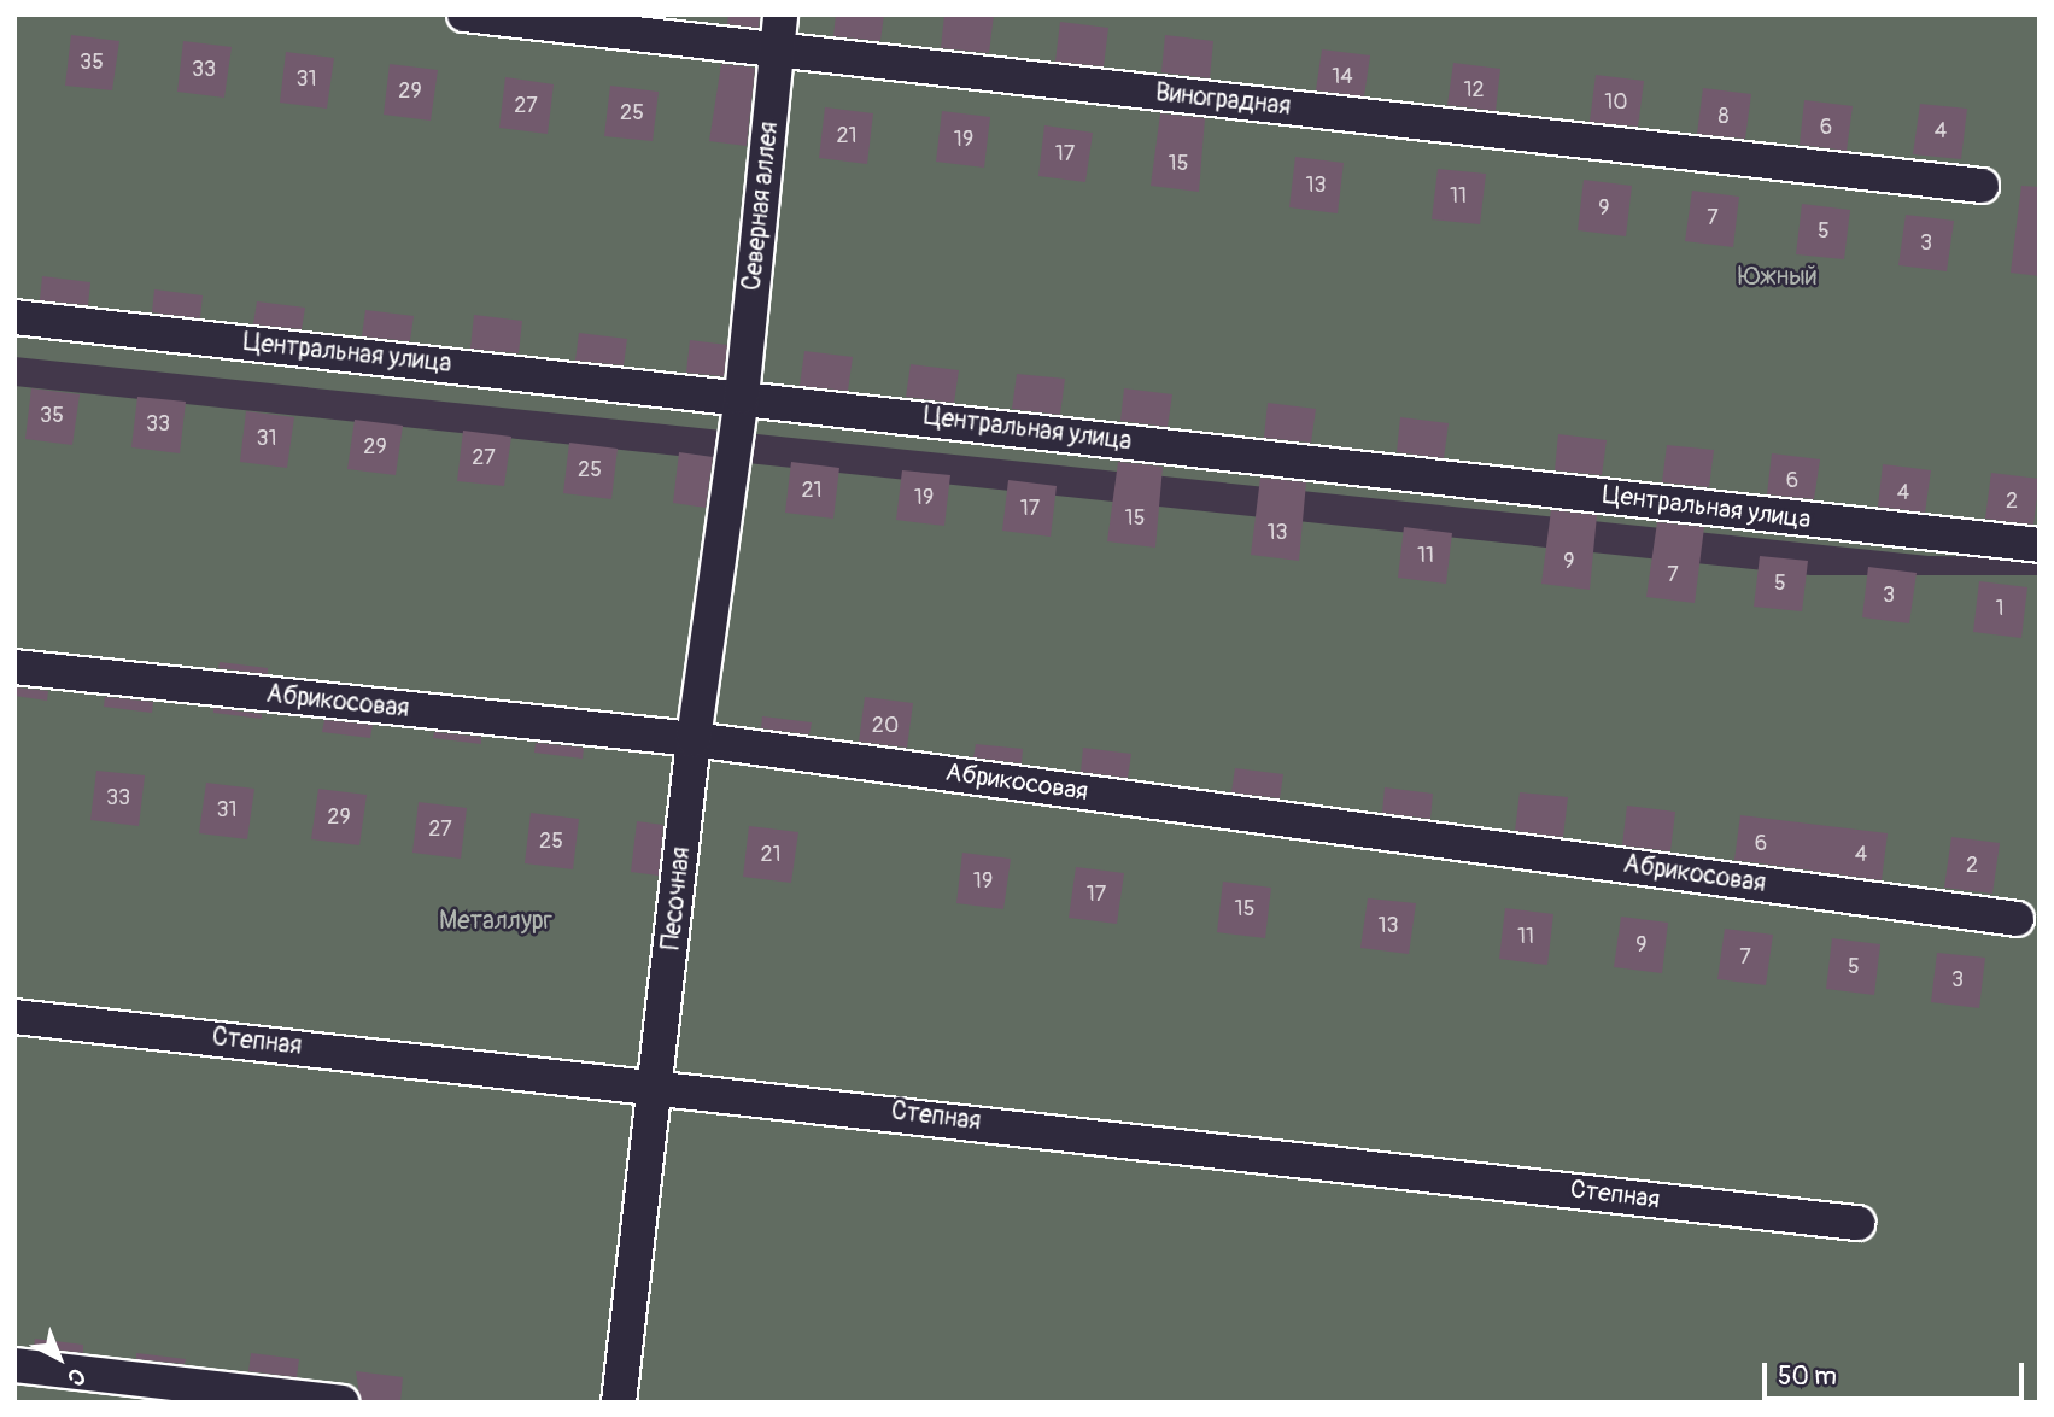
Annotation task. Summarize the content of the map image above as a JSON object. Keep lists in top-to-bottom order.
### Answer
{
  "streets": {
    "street": [
      "Виноградная",
      "Северная аллея",
      "Центральная улица",
      "Абрикосовая",
      "Песочная",
      "Степная"
    ]
  },
  "crossings": [
    ["Виноградная", "Северная аллея"],
    ["Северная аллея", "Центральная улица"],
    ["Северная аллея", "Песочная"],
    ["Центральная улица", "Песочная"],
    ["Абрикосовая", "Песочная"],
    ["Песочная", "Степная"]
  ],
  "parks": ["Южный", "Металлург"],
  "house_numbers": [
    "35",
    "33",
    "14",
    "31",
    "12",
    "29",
    "10",
    "27",
    "25",
    "8",
    "6",
    "4",
    "21",
    "19",
    "17",
    "15",
    "13",
    "11",
    "9",
    "7",
    "5",
    "3",
    "35",
    "33",
    "31",
    "29",
    "27",
    "25",
    "6",
    "21",
    "4",
    "19",
    "2",
    "17",
    "15",
    "13",
    "11",
    "9",
    "7",
    "5",
    "3",
    "1",
    "20",
    "33",
    "31",
    "29",
    "27",
    "25",
    "6",
    "21",
    "4",
    "2",
    "19",
    "17",
    "15",
    "13",
    "11",
    "9",
    "7",
    "5",
    "3"
  ],
  "scale_bar": "50 m",
  "north": "bottom right"
}
